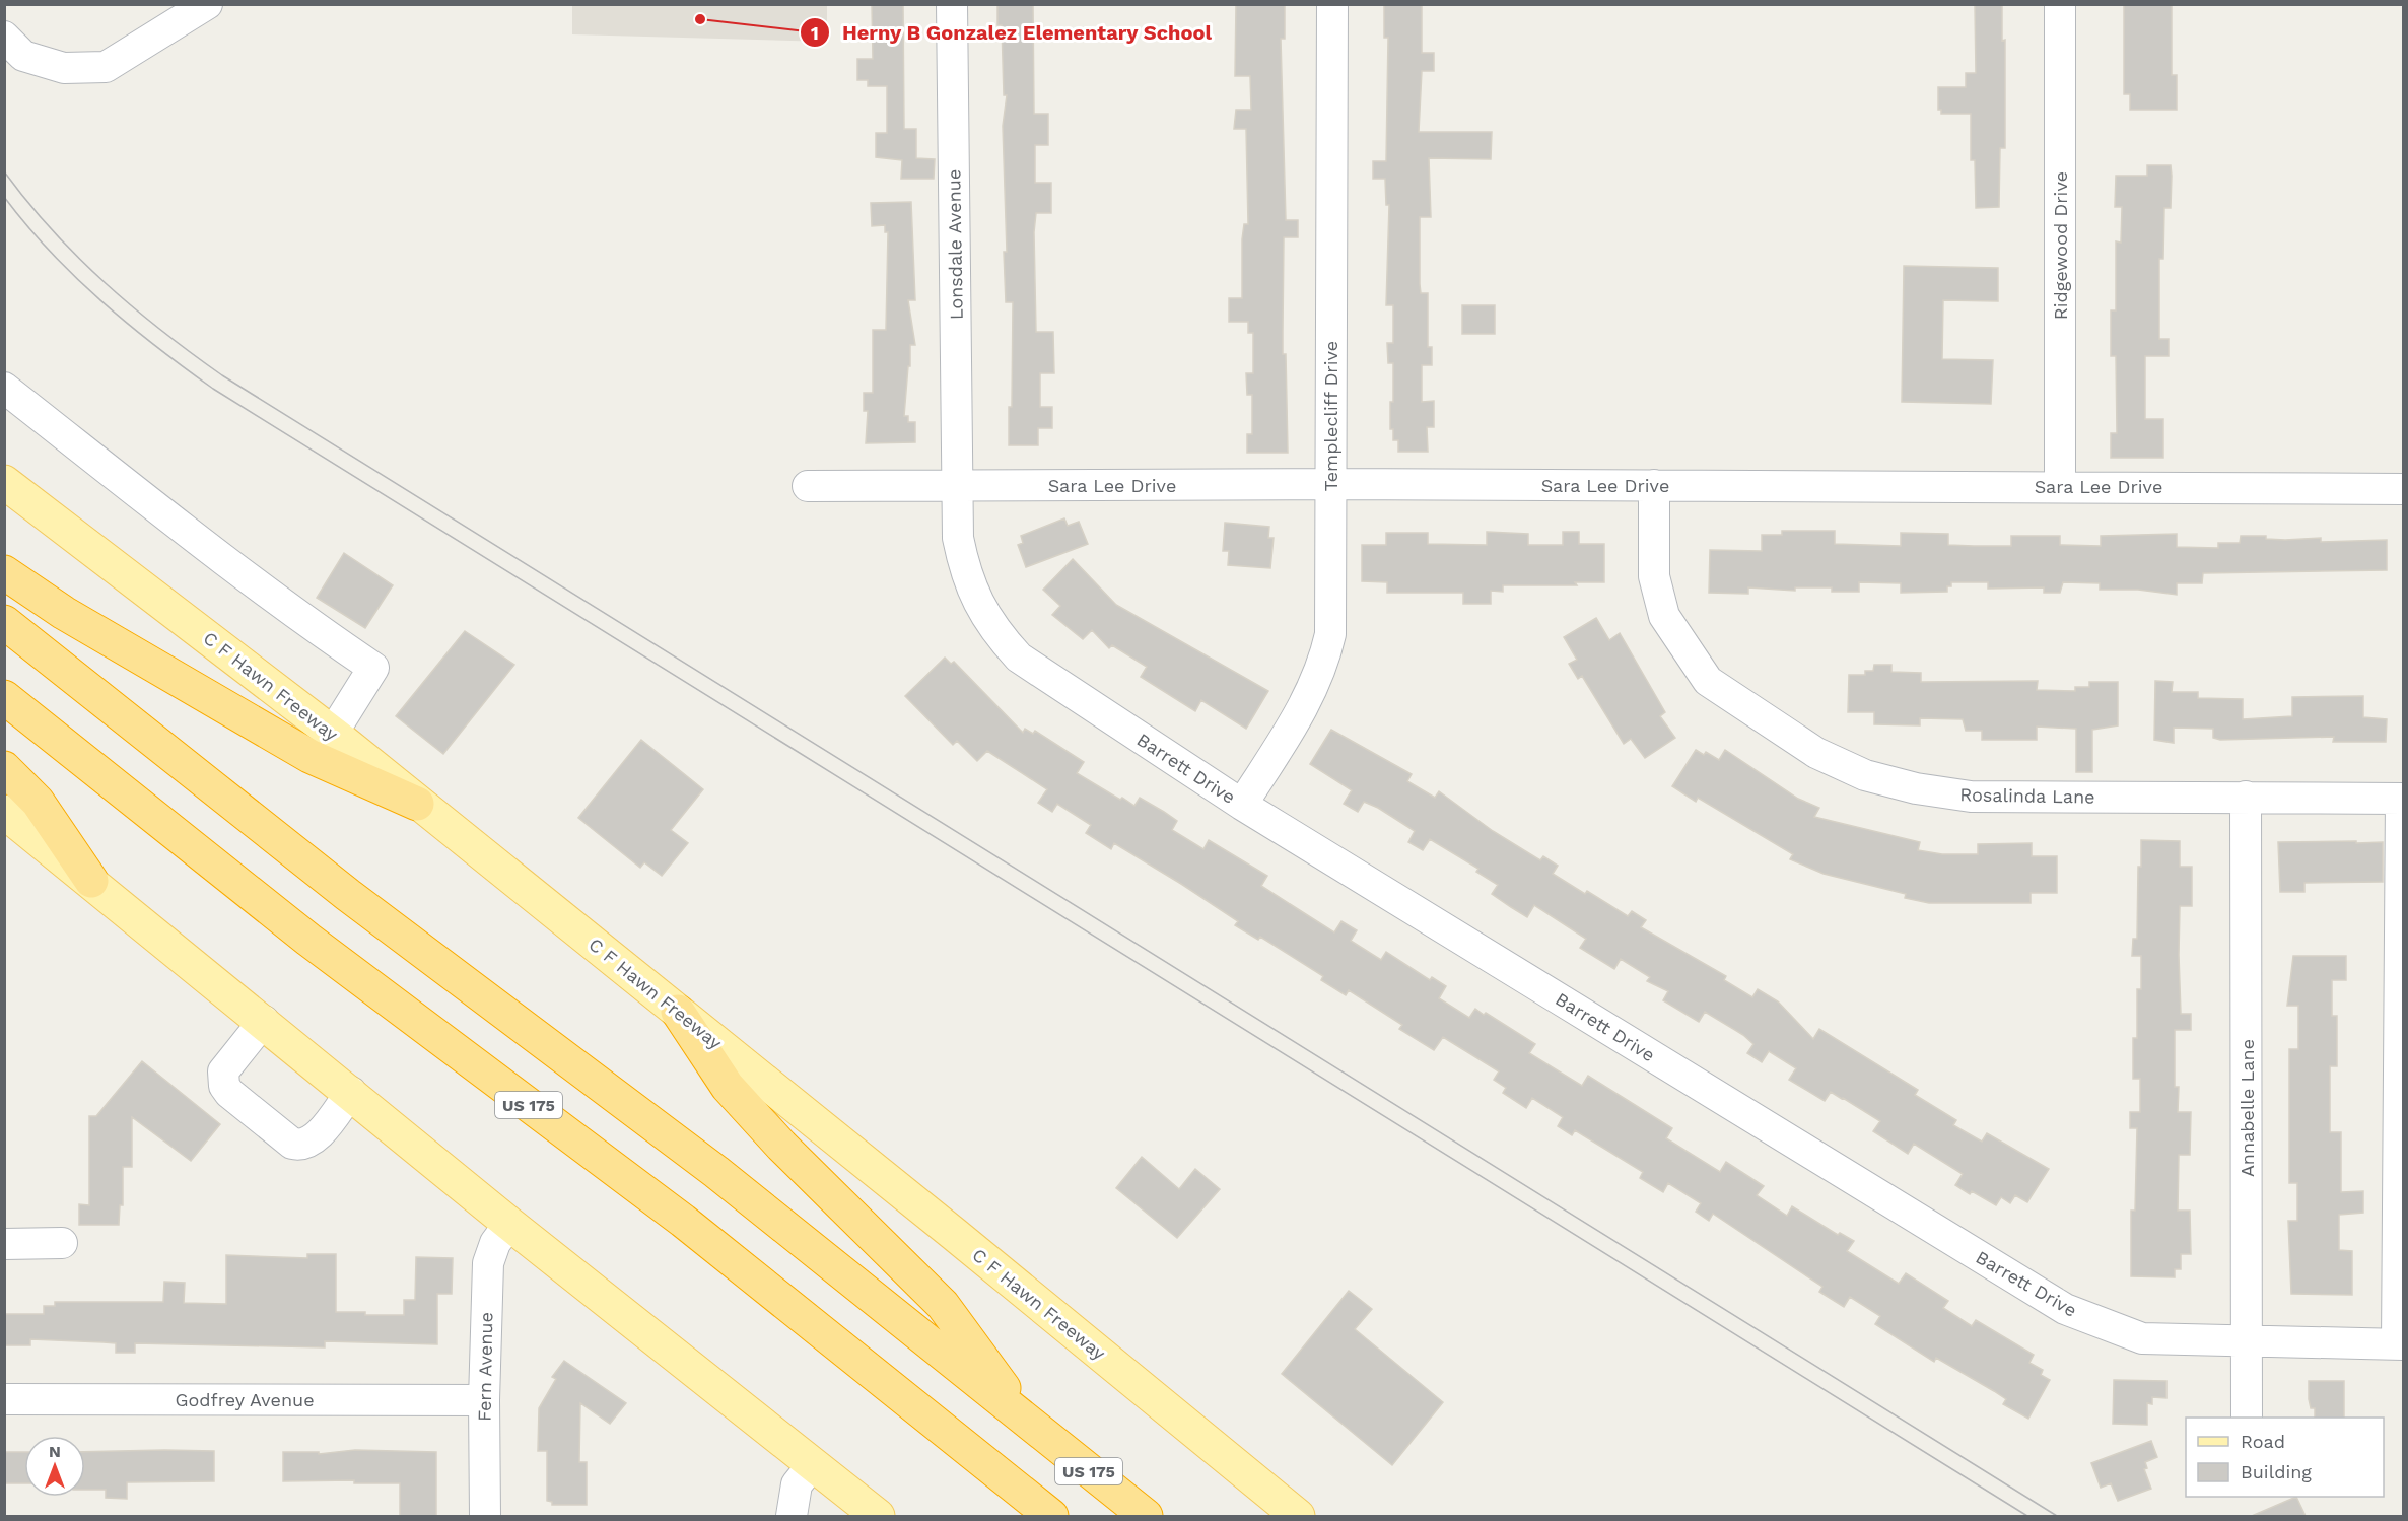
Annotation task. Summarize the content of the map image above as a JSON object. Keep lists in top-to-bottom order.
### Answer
{
  "streets": {
    "highway": ["US 175"],
    "main road": ["C F Hawn Freeway"],
    "street": [
      "Lonsdale Avenue",
      "Ridgewood Drive",
      "Templecliff Drive",
      "Sara Lee Drive",
      "Barrett Drive",
      "Rosalinda Lane",
      "Annabelle Lane",
      "Fern Avenue",
      "Godfrey Avenue"
    ]
  },
  "crossings": [
    ["Lonsdale Avenue", "Sara Lee Drive"],
    ["Lonsdale Avenue", "Barrett Drive"],
    ["Ridgewood Drive", "Sara Lee Drive"],
    ["Templecliff Drive", "Sara Lee Drive"],
    ["Templecliff Drive", "Barrett Drive"],
    ["Sara Lee Drive", "Barrett Drive"],
    ["Sara Lee Drive", "Rosalinda Lane"],
    ["Barrett Drive", "Annabelle Lane"],
    ["Rosalinda Lane", "Annabelle Lane"],
    ["Fern Avenue", "Godfrey Avenue"]
  ],
  "places": ["Herny B Gonzalez Elementary School"],
  "legend": ["Road", "Building"],
  "north": "top"
}
